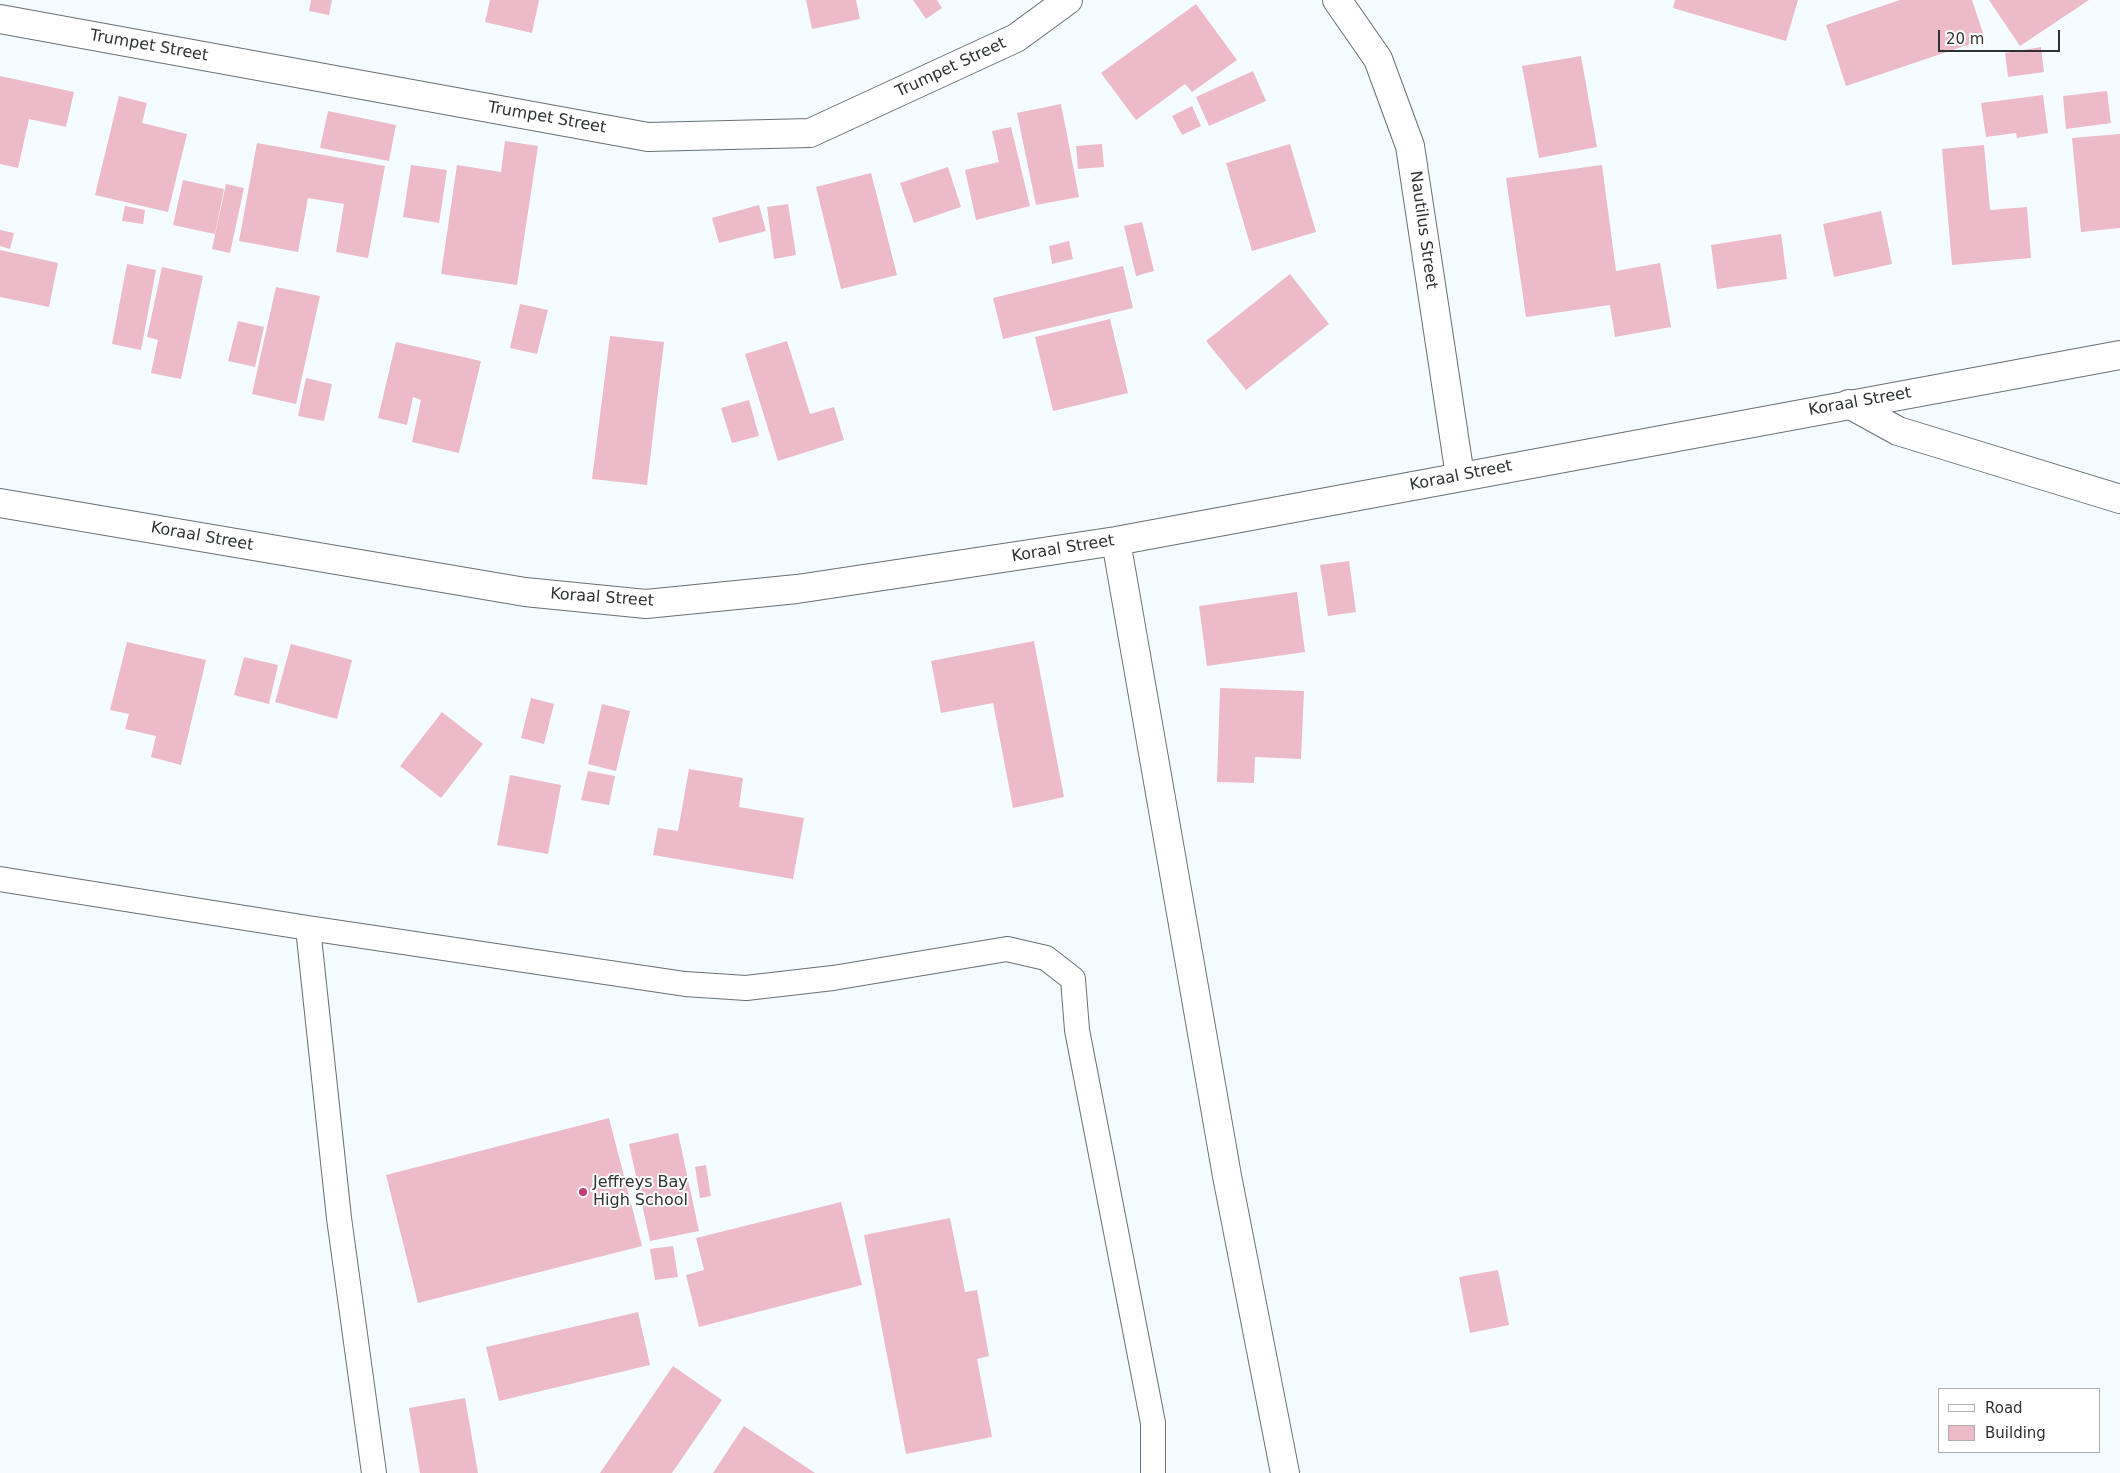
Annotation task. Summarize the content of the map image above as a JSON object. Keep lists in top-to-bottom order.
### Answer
{
  "streets": {
    "street": ["Trumpet Street", "Nautilus Street", "Koraal Street"]
  },
  "crossings": [
    ["Nautilus Street", "Koraal Street"]
  ],
  "places": ["Jeffreys Bay High School"],
  "legend": ["Road", "Building"],
  "scale_bar": "20 m"
}
